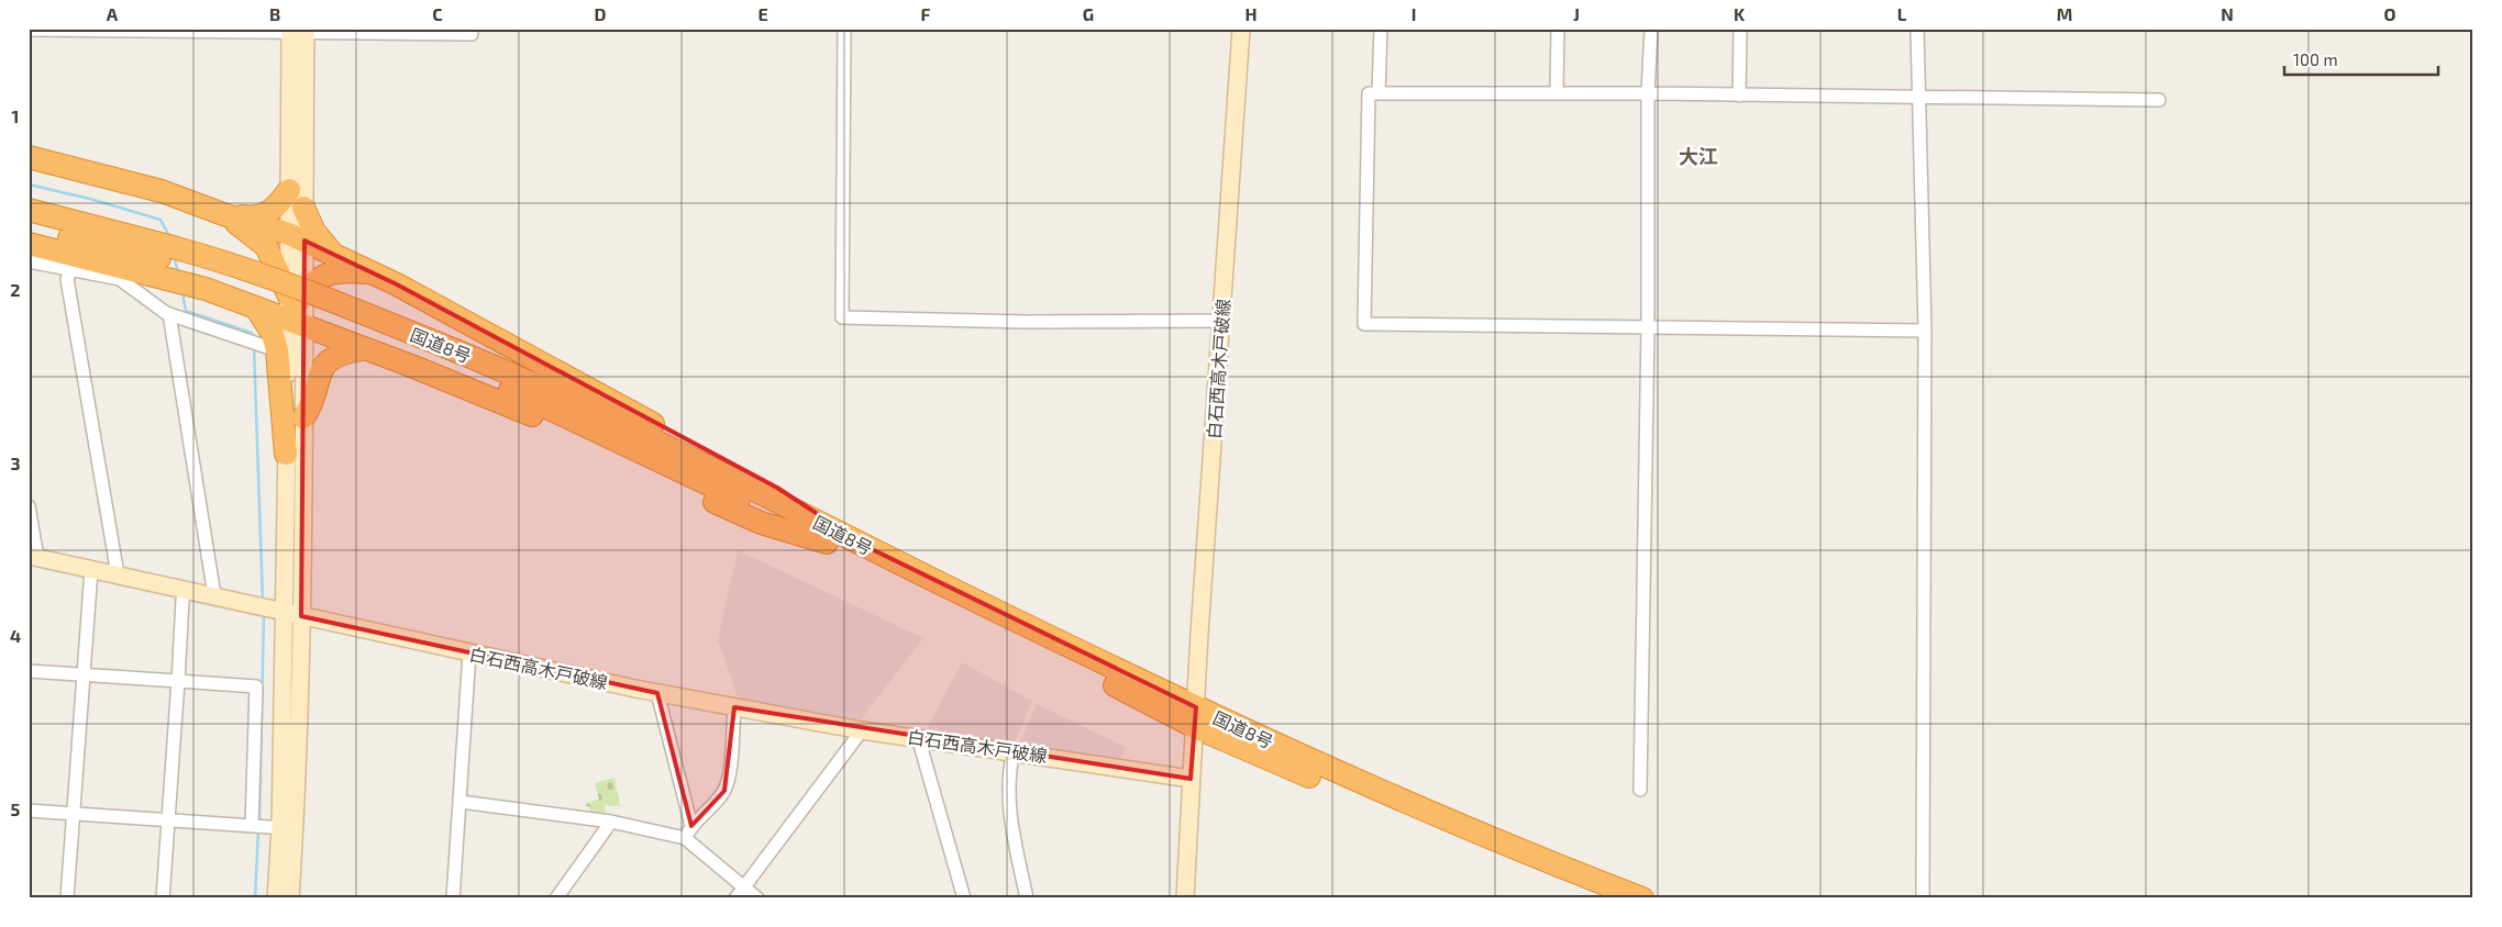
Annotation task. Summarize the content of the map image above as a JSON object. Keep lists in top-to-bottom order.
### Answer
{
  "streets": {
    "highway": ["国道8号"],
    "main road": ["白石西高木戸破線"]
  },
  "crossings": [
    ["国道8号", "白石西高木戸破線"]
  ],
  "districts": ["大江"],
  "scale_bar": "100 m",
  "grid": {
    "columns": [
      "A",
      "B",
      "C",
      "D",
      "E",
      "F",
      "G",
      "H",
      "I",
      "J",
      "K",
      "L",
      "M",
      "N",
      "O"
    ],
    "rows": [
      "1",
      "2",
      "3",
      "4",
      "5"
    ]
  }
}
